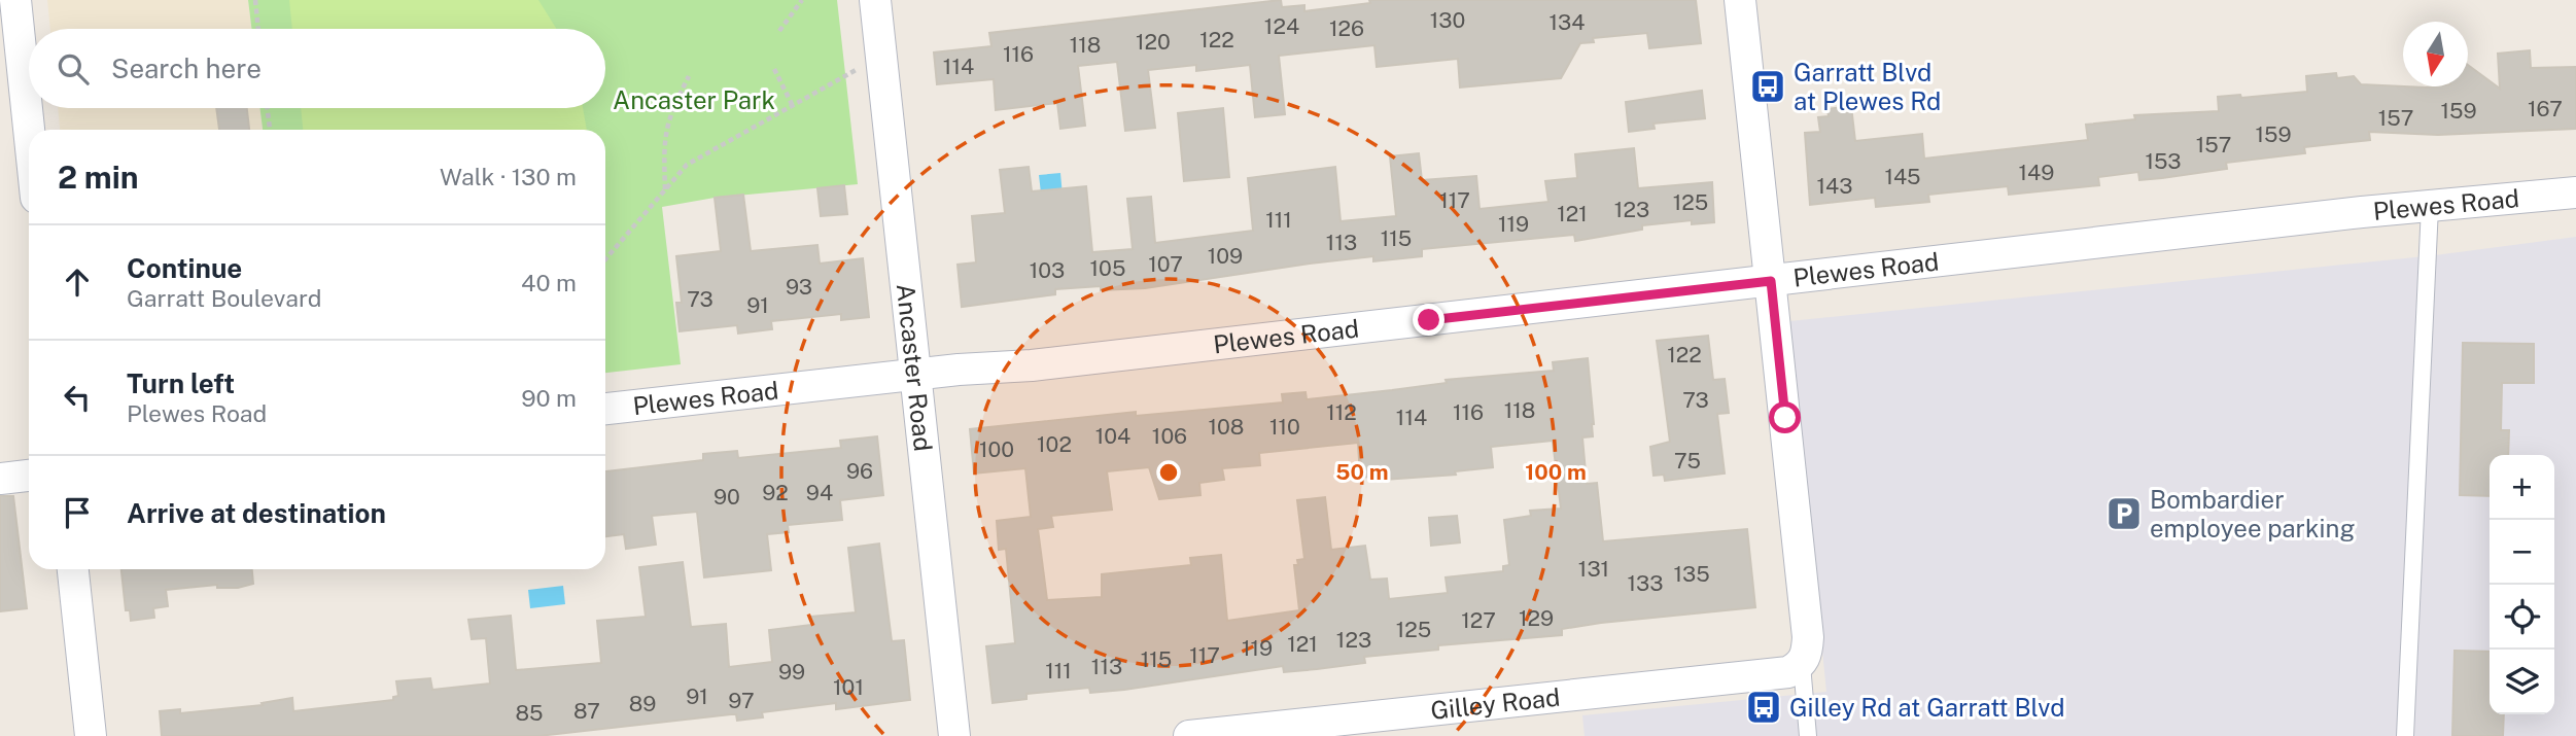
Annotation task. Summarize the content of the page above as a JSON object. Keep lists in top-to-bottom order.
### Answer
{
  "streets": {
    "street": ["Plewes Road", "Ancaster Road", "Gilley Road"]
  },
  "crossings": [
    ["Plewes Road", "Ancaster Road"]
  ],
  "parks": ["Ancaster Park"],
  "places": {
    "bus stop": ["Garratt Blvd at Plewes Rd", "Gilley Rd at Garratt Blvd"],
    "parking": ["Bombardier employee parking"]
  },
  "house_numbers": [
    "130",
    "134",
    "124",
    "126",
    "122",
    "120",
    "118",
    "116",
    "114",
    "167",
    "159",
    "157",
    "159",
    "157",
    "153",
    "149",
    "145",
    "143",
    "117",
    "125",
    "123",
    "121",
    "111",
    "119",
    "115",
    "113",
    "109",
    "107",
    "105",
    "103",
    "93",
    "73",
    "91",
    "122",
    "73",
    "118",
    "112",
    "116",
    "114",
    "108",
    "110",
    "104",
    "106",
    "102",
    "100",
    "75",
    "96",
    "92",
    "94",
    "90",
    "131",
    "135",
    "133",
    "129",
    "127",
    "125",
    "123",
    "121",
    "119",
    "117",
    "115",
    "113",
    "111",
    "99",
    "101",
    "91",
    "97",
    "89",
    "87",
    "85"
  ],
  "north": "bottom",
  "page": {
    "search": "Search here",
    "heading": ["2 min", "Walk · 130 m"],
    "list": [
      ["Continue", "Garratt Boulevard", "40 m"],
      ["Turn left", "Plewes Road", "90 m"],
      "Arrive at destination"
    ],
    "map_buttons": ["+", "−"]
  },
  "rings": ["50 m", "100 m"]
}
